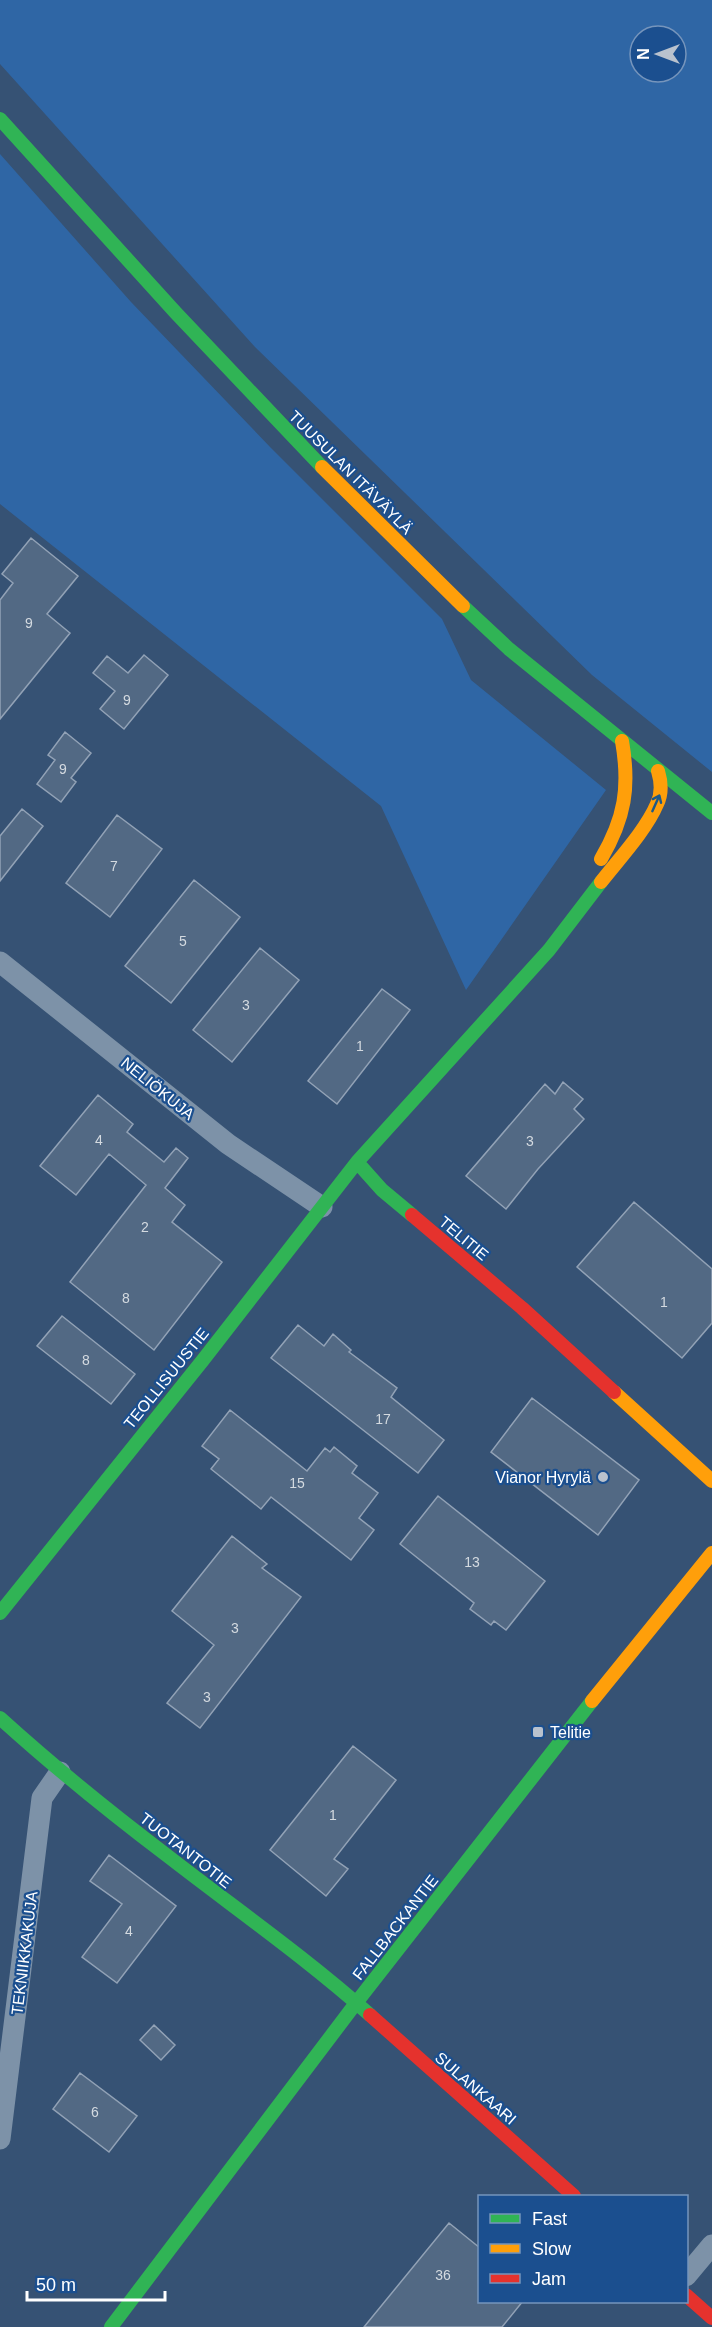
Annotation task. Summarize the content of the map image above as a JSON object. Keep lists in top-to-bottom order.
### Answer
{
  "streets": {
    "street": [
      "TUUSULAN ITÄVÄYLÄ",
      "NELIÖKUJA",
      "TELITIE",
      "TEOLLISUUSTIE",
      "TUOTANTOTIE",
      "FALLBACKANTIE",
      "TEKNIIKKAKUJA",
      "SULANKAARI"
    ]
  },
  "crossings": [
    ["NELIÖKUJA", "TEOLLISUUSTIE"],
    ["TELITIE", "TEOLLISUUSTIE"],
    ["TUOTANTOTIE", "FALLBACKANTIE"],
    ["TUOTANTOTIE", "TEKNIIKKAKUJA"],
    ["TUOTANTOTIE", "SULANKAARI"],
    ["FALLBACKANTIE", "SULANKAARI"]
  ],
  "places": {
    "other": ["Vianor Hyrylä"],
    "transit": ["Telitie"]
  },
  "house_numbers": [
    "9",
    "9",
    "9",
    "7",
    "5",
    "3",
    "1",
    "4",
    "3",
    "2",
    "8",
    "1",
    "8",
    "17",
    "15",
    "13",
    "3",
    "3",
    "1",
    "4",
    "6",
    "36"
  ],
  "legend": ["Fast", "Slow", "Jam"],
  "scale_bar": "50 m",
  "north": "left"
}
